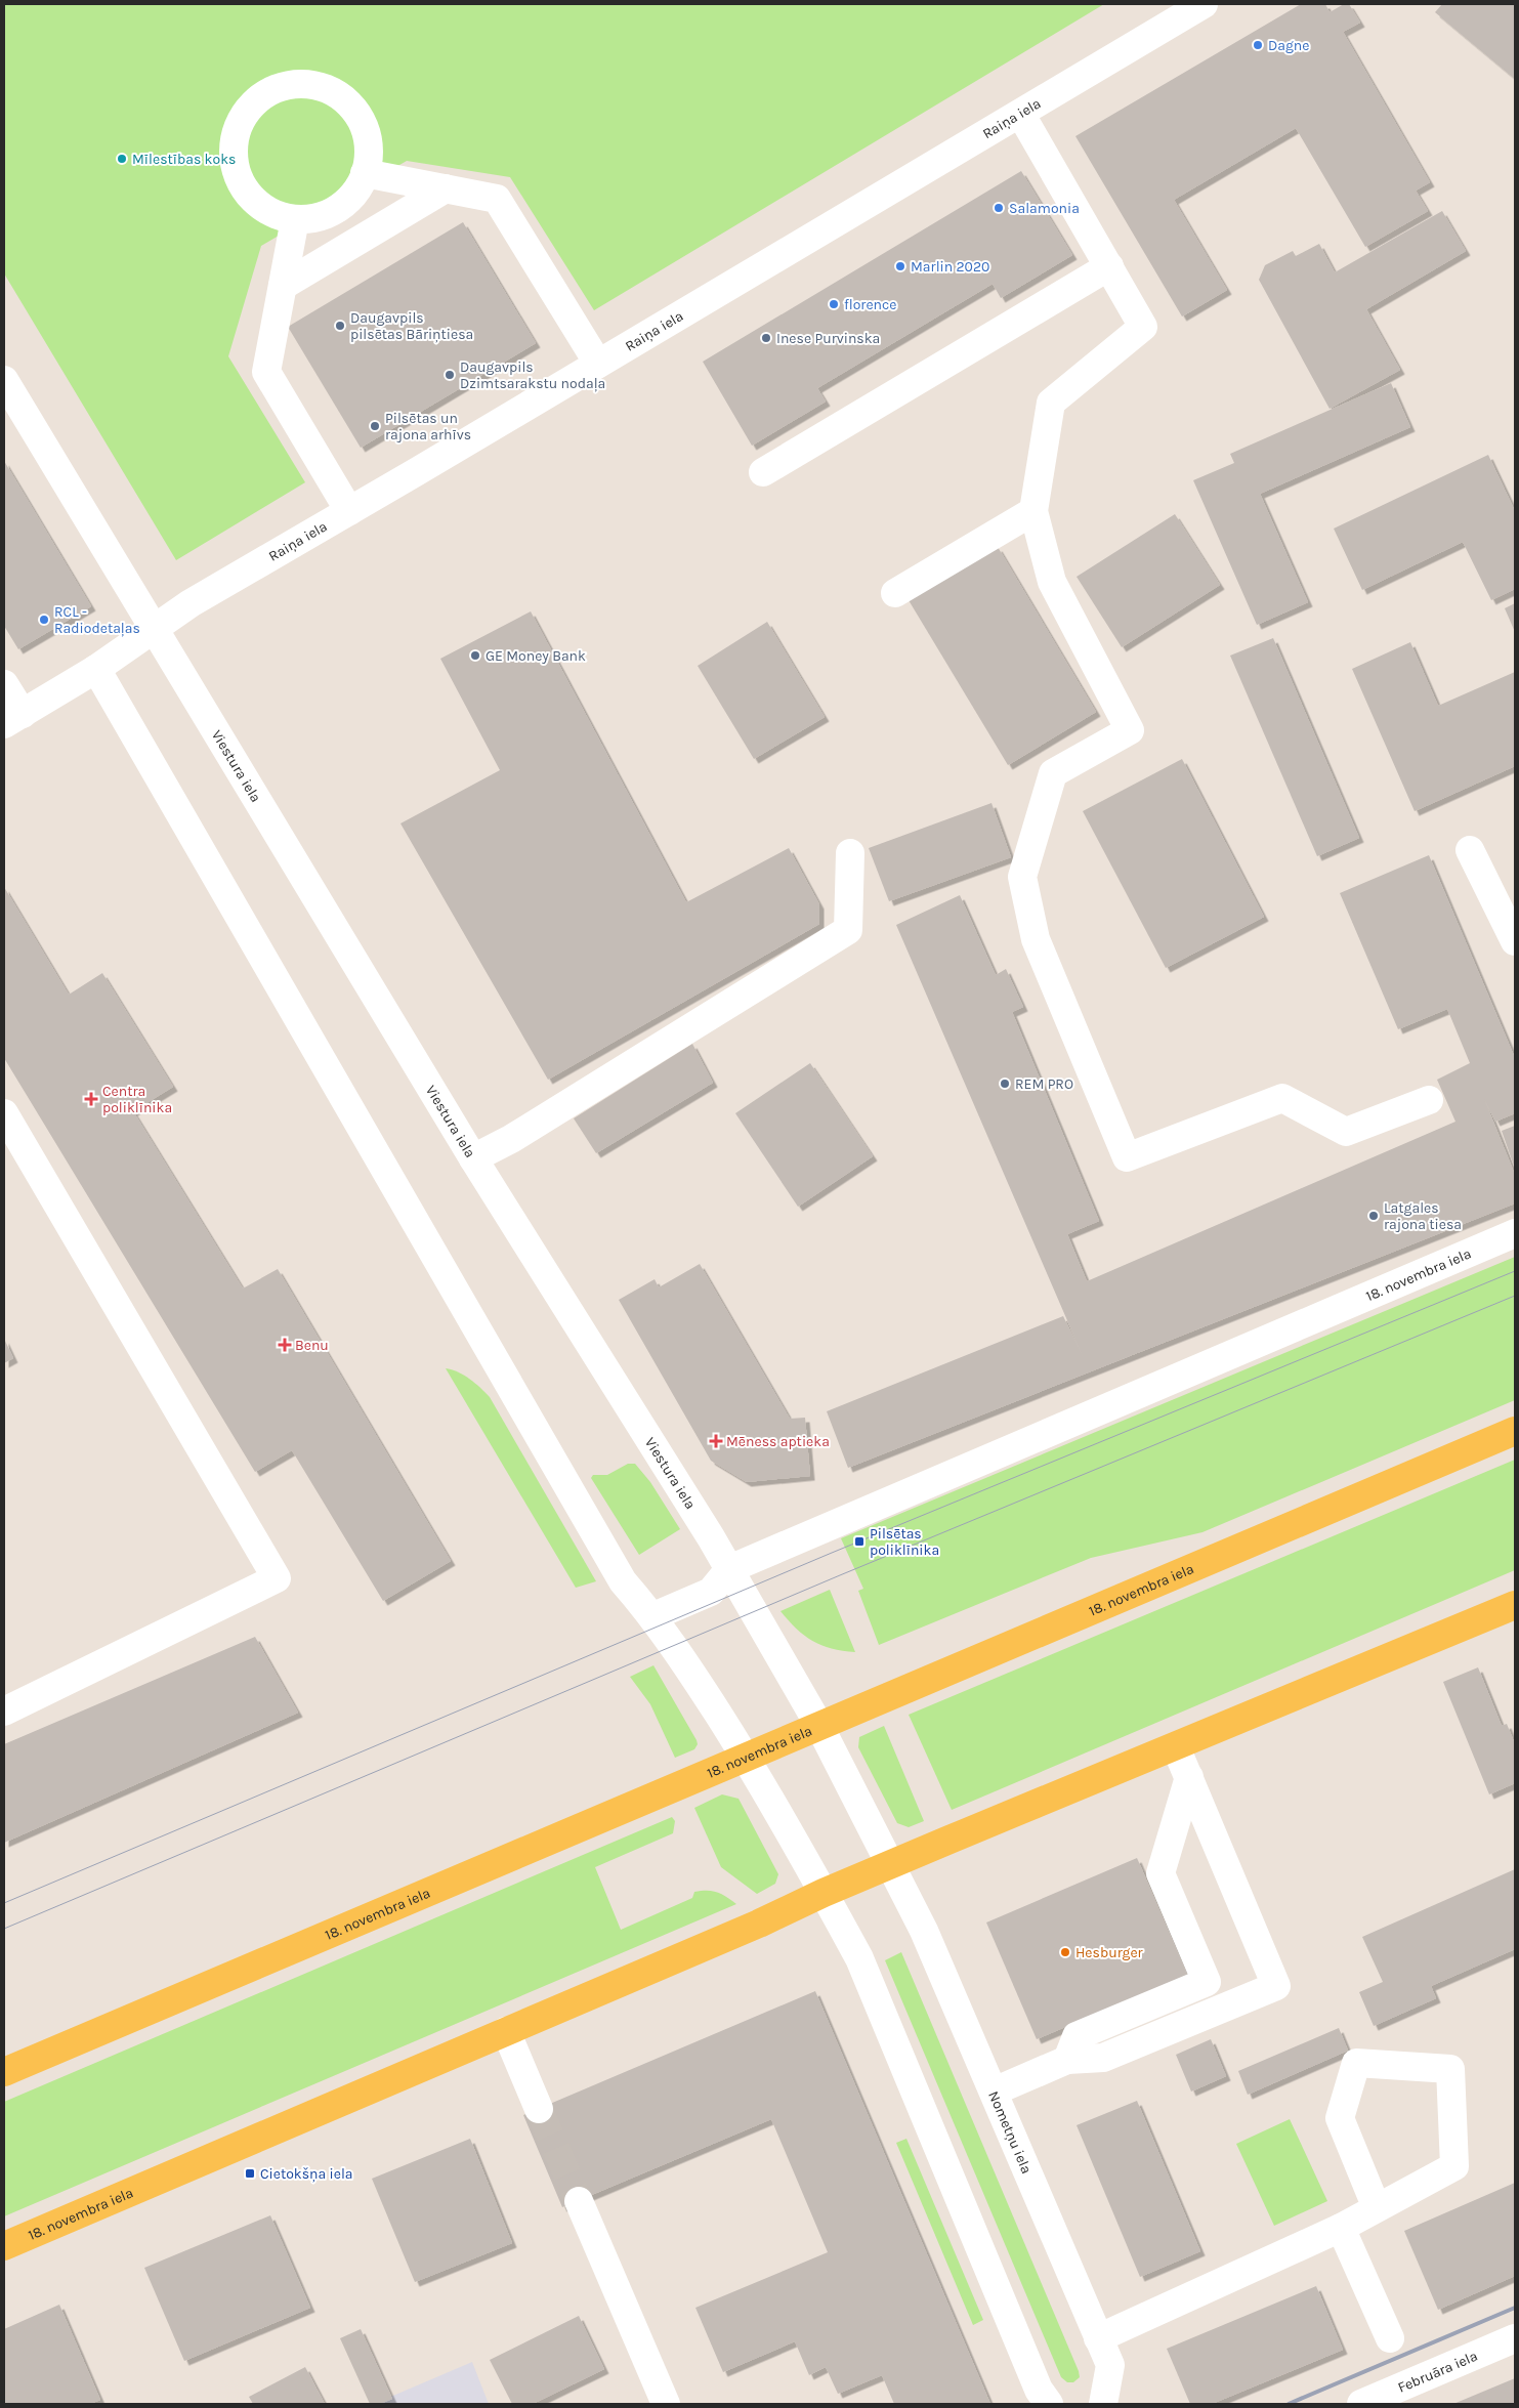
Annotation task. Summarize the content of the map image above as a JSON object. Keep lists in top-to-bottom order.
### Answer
{
  "streets": {
    "main road": ["18. novembra iela"],
    "street": [
      "Raiņa iela",
      "Viestura iela",
      "Nometņu iela",
      "Februāra iela"
    ]
  },
  "crossings": [
    ["Raiņa iela", "Viestura iela"],
    ["Viestura iela", "18. novembra iela"],
    ["Viestura iela", "Nometņu iela"],
    ["18. novembra iela", "Nometņu iela"]
  ],
  "places": {
    "other": [
      "Dagne",
      "Mīlestības koks",
      "Salamonia",
      "Marlin 2020",
      "florence",
      "Daugavpils pilsētas Bāriņtiesa",
      "Inese Purvinska",
      "Daugavpils Dzimtsarakstu nodaļa",
      "Pilsētas un rajona arhīvs",
      "RCL - Radiodetaļas",
      "GE Money Bank",
      "REM PRO",
      "Latgales rajona tiesa",
      "Hesburger"
    ],
    "health": ["Centra poliklīnika", "Benu", "Mēness aptieka"],
    "transit": ["Pilsētas poliklīnika", "Cietokšņa iela"]
  }
}
